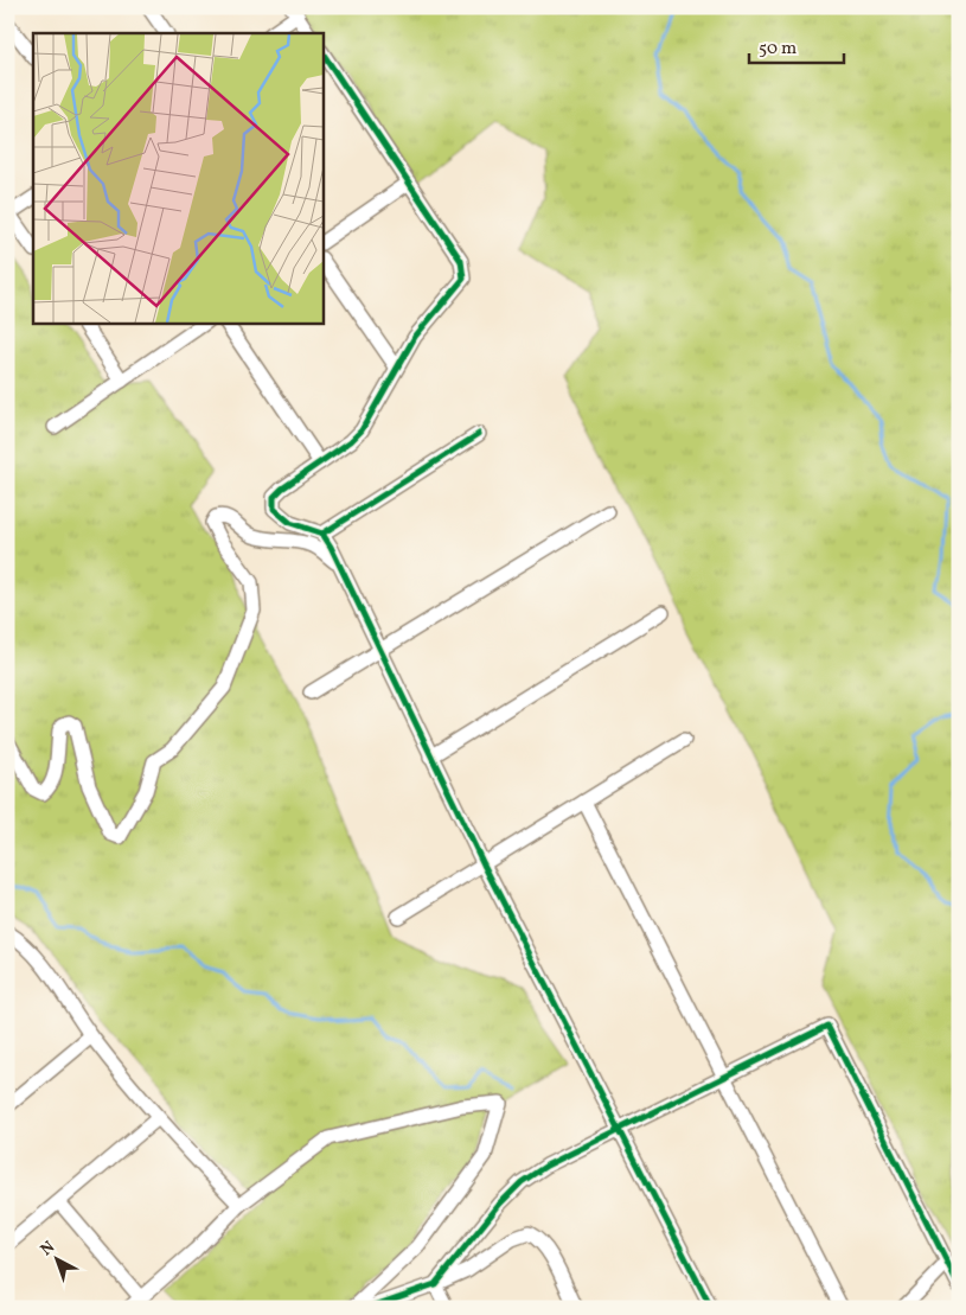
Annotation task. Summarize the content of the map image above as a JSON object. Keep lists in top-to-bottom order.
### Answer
{
  "scale_bar": "50 m",
  "north": "top left"
}
